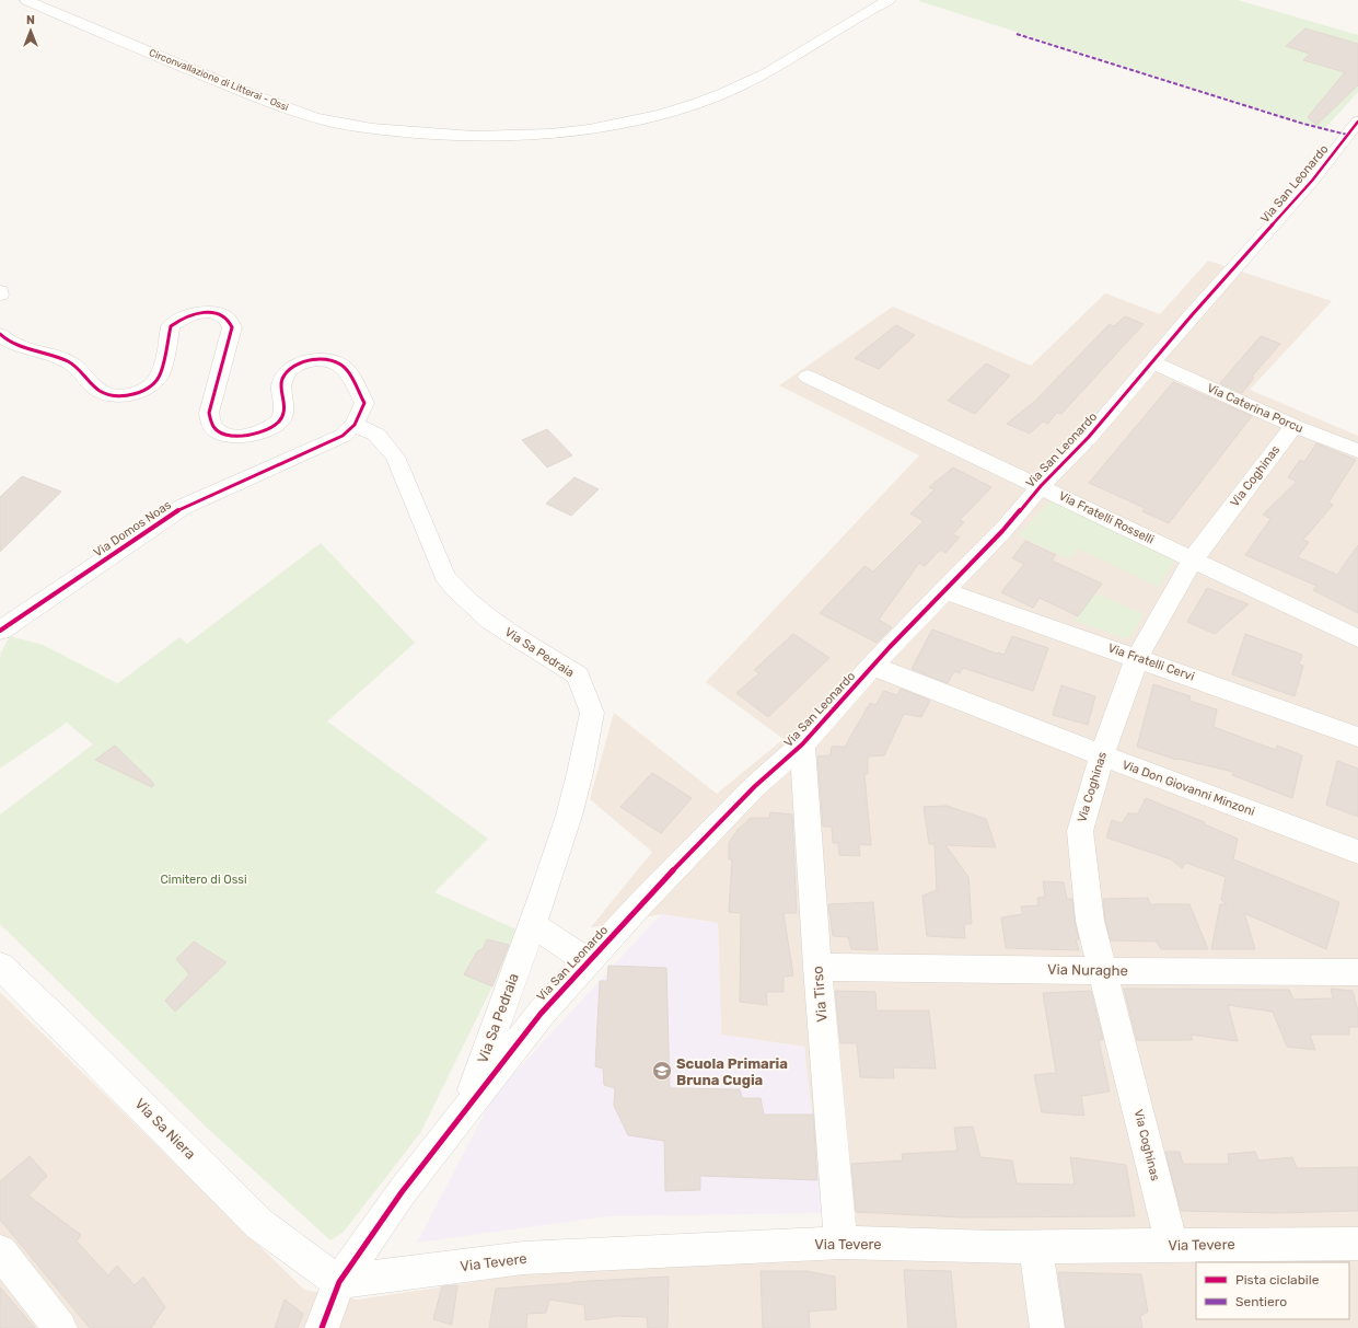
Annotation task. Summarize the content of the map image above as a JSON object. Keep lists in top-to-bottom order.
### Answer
{
  "streets": {
    "street": [
      "Circonvallazione di Litterai - Ossi",
      "Via San Leonardo",
      "Via Caterina Porcu",
      "Via Coghinas",
      "Via Fratelli Rosselli",
      "Via Domos Noas",
      "Via Sa Pedraia",
      "Via Fratelli Cervi",
      "Via Don Giovanni Minzoni",
      "Via Nuraghe",
      "Via Tirso",
      "Via Sa Niera",
      "Via Tevere"
    ]
  },
  "crossings": [
    ["Via San Leonardo", "Via Caterina Porcu"],
    ["Via San Leonardo", "Via Fratelli Rosselli"],
    ["Via San Leonardo", "Via Sa Pedraia"],
    ["Via San Leonardo", "Via Fratelli Cervi"],
    ["Via San Leonardo", "Via Don Giovanni Minzoni"],
    ["Via San Leonardo", "Via Tirso"],
    ["Via San Leonardo", "Via Sa Niera"],
    ["Via San Leonardo", "Via Tevere"],
    ["Via Caterina Porcu", "Via Coghinas"],
    ["Via Coghinas", "Via Fratelli Rosselli"],
    ["Via Coghinas", "Via Fratelli Cervi"],
    ["Via Coghinas", "Via Don Giovanni Minzoni"],
    ["Via Coghinas", "Via Nuraghe"],
    ["Via Coghinas", "Via Tevere"],
    ["Via Domos Noas", "Via Sa Pedraia"],
    ["Via Nuraghe", "Via Tirso"],
    ["Via Tirso", "Via Tevere"],
    ["Via Sa Niera", "Via Tevere"]
  ],
  "parks": ["Cimitero di Ossi"],
  "places": {
    "school or university": ["Scuola Primaria Bruna Cugia"]
  },
  "legend": ["Pista ciclabile", "Sentiero"],
  "north": "top"
}
